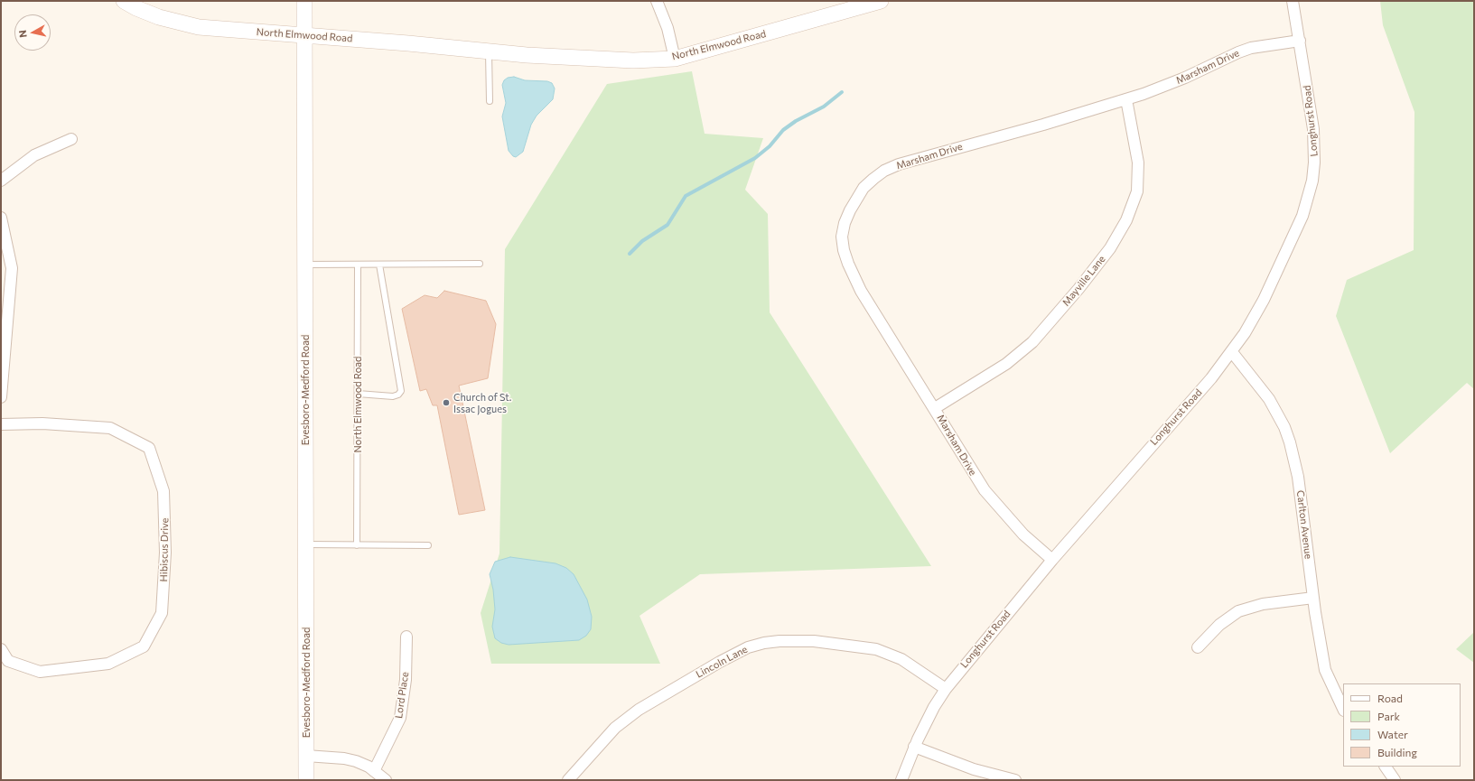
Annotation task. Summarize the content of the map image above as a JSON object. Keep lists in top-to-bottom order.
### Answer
{
  "streets": {
    "street": [
      "North Elmwood Road",
      "Marsham Drive",
      "Longhurst Road",
      "Mayville Lane",
      "Evesboro-Medford Road",
      "Carlton Avenue",
      "Hibiscus Drive",
      "Lincoln Lane",
      "Lord Place"
    ]
  },
  "crossings": [
    ["North Elmwood Road", "Evesboro-Medford Road"],
    ["Marsham Drive", "Longhurst Road"],
    ["Marsham Drive", "Mayville Lane"],
    ["Longhurst Road", "Carlton Avenue"],
    ["Longhurst Road", "Lincoln Lane"]
  ],
  "places": ["Church of St. Issac Jogues"],
  "legend": [
    "Road",
    "Park",
    "Water",
    "Building"
  ],
  "north": "left"
}
